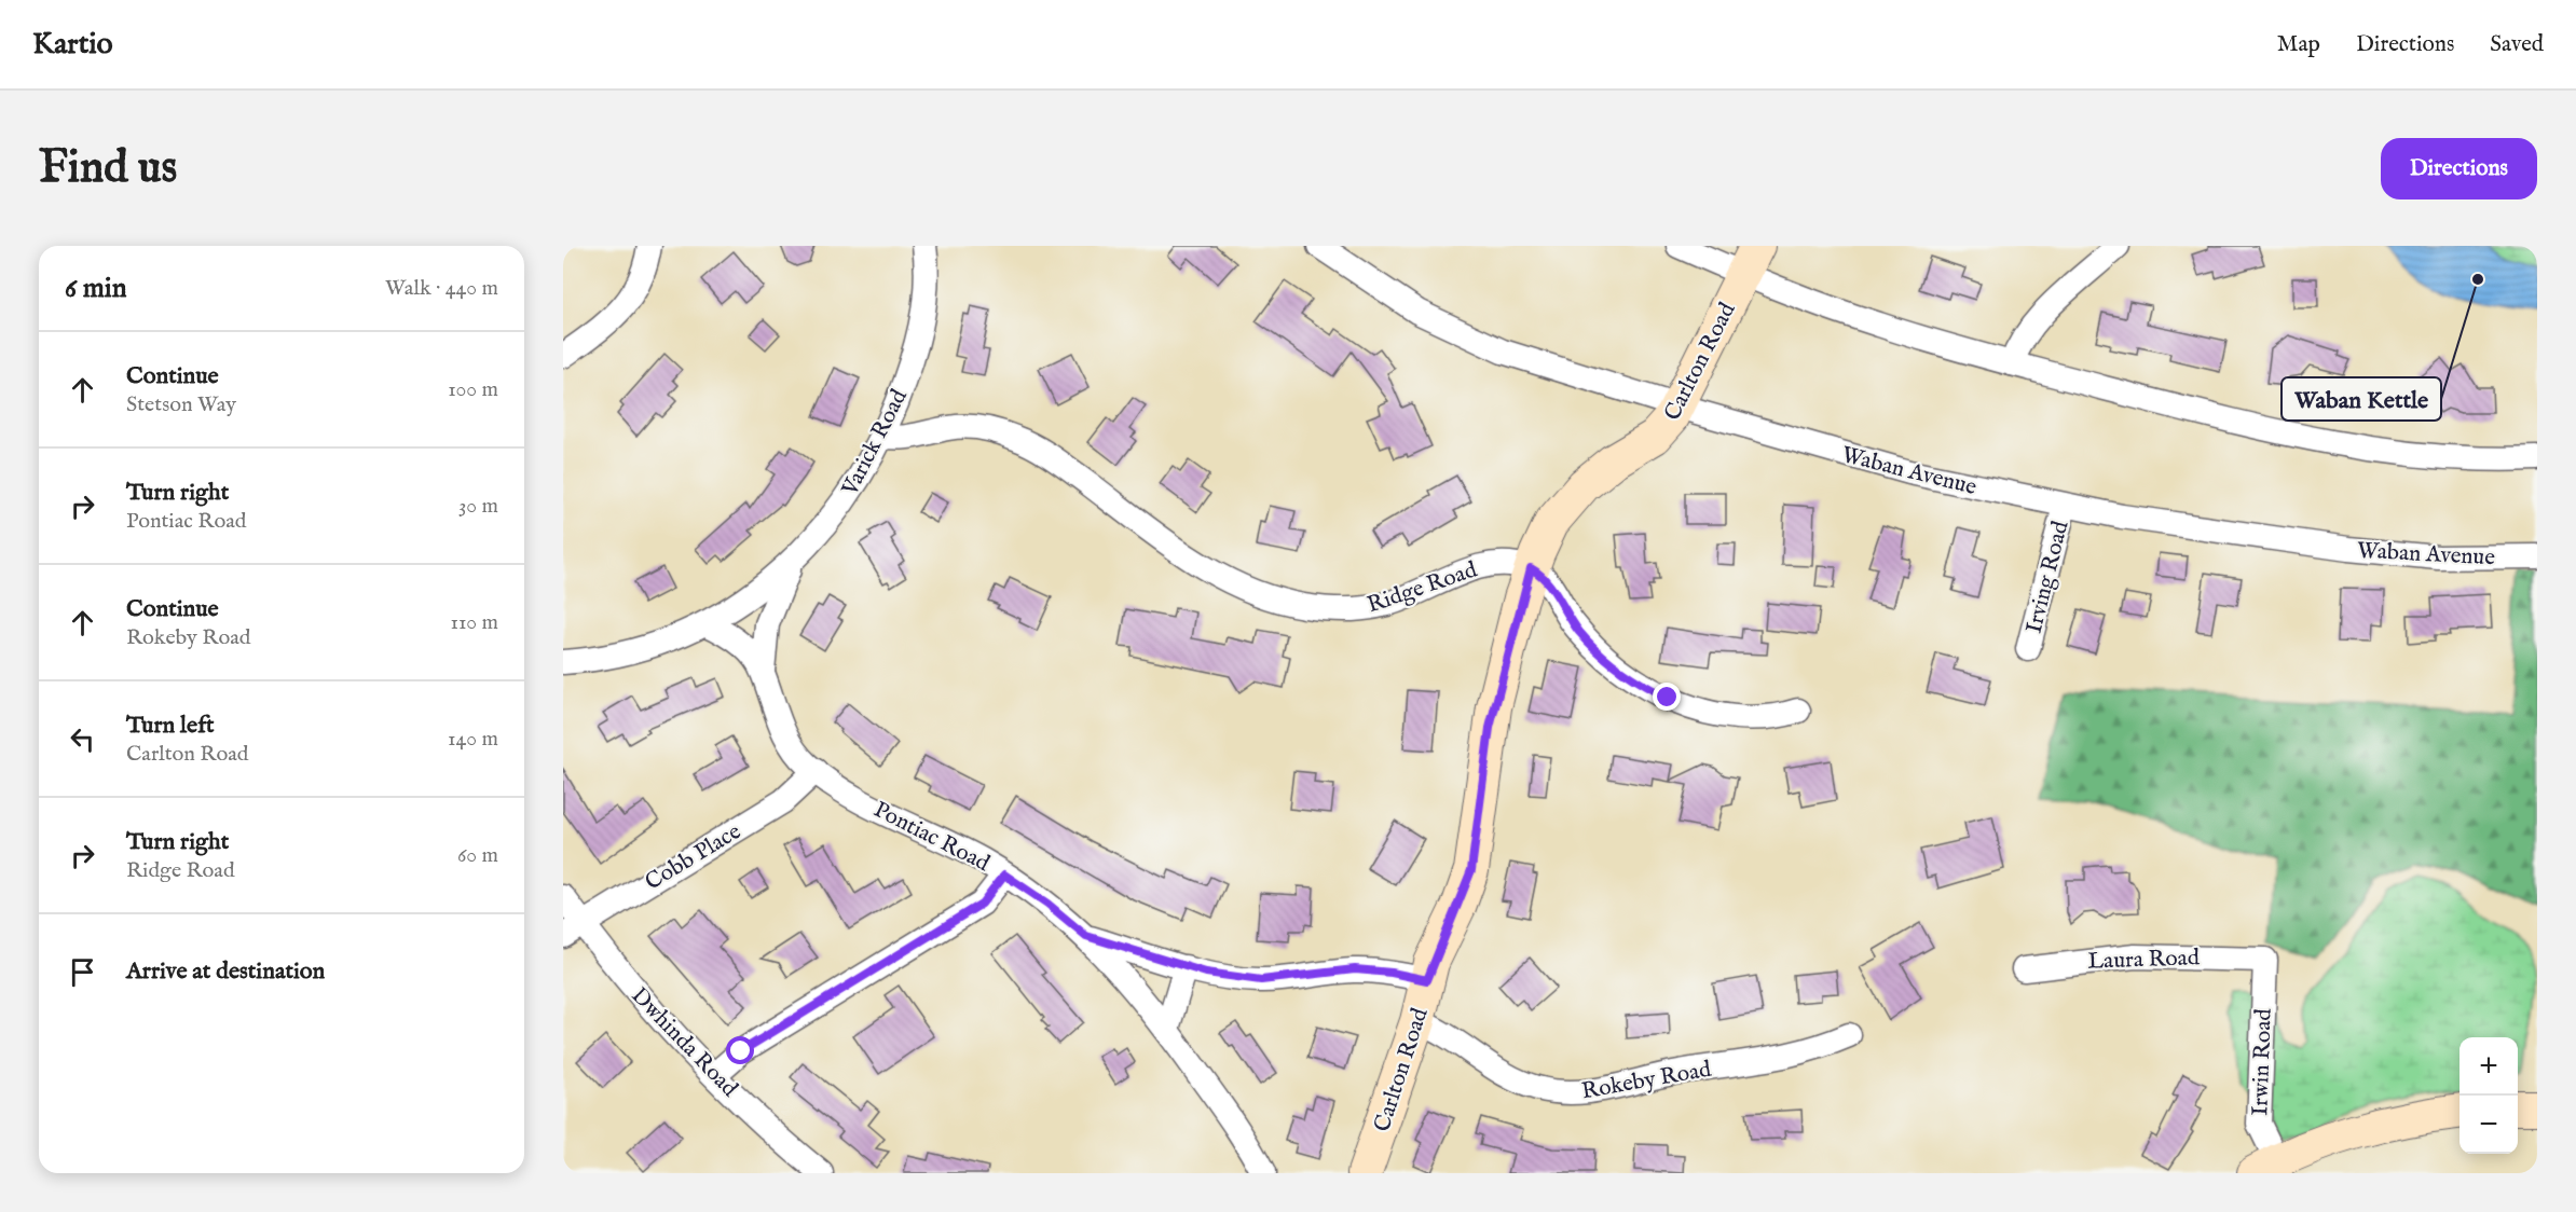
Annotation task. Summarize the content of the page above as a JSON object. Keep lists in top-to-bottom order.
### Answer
{
  "streets": {
    "street": [
      "Carlton Road",
      "Varick Road",
      "Waban Avenue",
      "Irving Road",
      "Ridge Road",
      "Pontiac Road",
      "Cobb Place",
      "Laura Road",
      "Dwhinda Road",
      "Irwin Road",
      "Rokeby Road"
    ]
  },
  "crossings": [
    ["Carlton Road", "Waban Avenue"],
    ["Carlton Road", "Ridge Road"],
    ["Carlton Road", "Rokeby Road"],
    ["Varick Road", "Ridge Road"],
    ["Varick Road", "Pontiac Road"],
    ["Waban Avenue", "Irving Road"],
    ["Pontiac Road", "Cobb Place"],
    ["Cobb Place", "Dwhinda Road"],
    ["Laura Road", "Irwin Road"]
  ],
  "places": ["Waban Kettle"],
  "page": {
    "header": "Kartio",
    "nav": ["Map", "Directions", "Saved"],
    "buttons": "Directions",
    "title": "Find us",
    "heading": ["6 min", "Walk · 440 m"],
    "list": [
      ["Continue", "Stetson Way", "100 m"],
      ["Turn right", "Pontiac Road", "30 m"],
      ["Continue", "Rokeby Road", "110 m"],
      ["Turn left", "Carlton Road", "140 m"],
      ["Turn right", "Ridge Road", "60 m"],
      "Arrive at destination"
    ],
    "map_buttons": ["+", "−"]
  }
}
